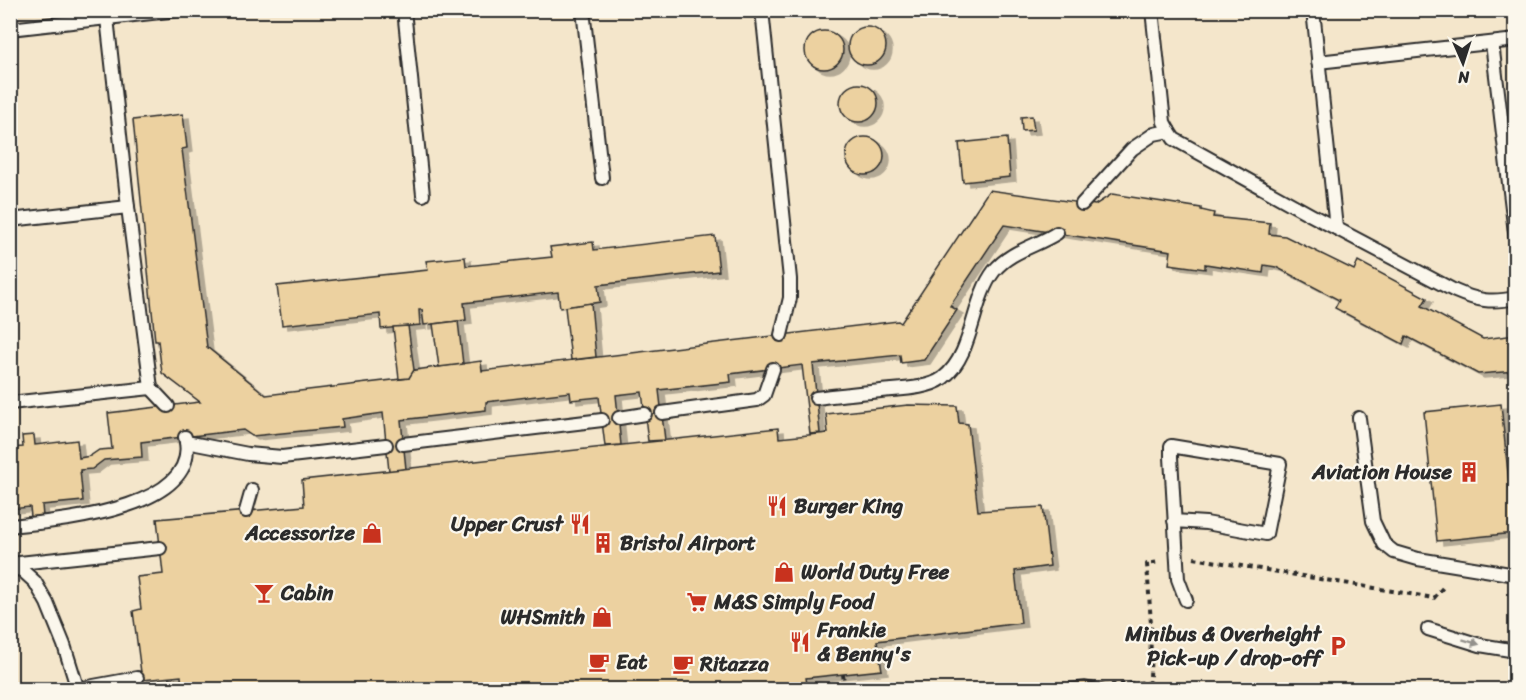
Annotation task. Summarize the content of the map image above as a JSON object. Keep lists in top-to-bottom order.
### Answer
{
  "places": {
    "building": ["Aviation House", "Bristol Airport"],
    "restaurant": ["Burger King", "Upper Crust", "Frankie & Benny's"],
    "shop": ["Accessorize", "World Duty Free", "WHSmith"],
    "bar": ["Cabin"],
    "supermarket": ["M&S Simply Food"],
    "parking": ["Minibus & Overheight Pick-up / drop-off"],
    "cafe": ["Eat", "Ritazza"]
  },
  "north": "bottom"
}
